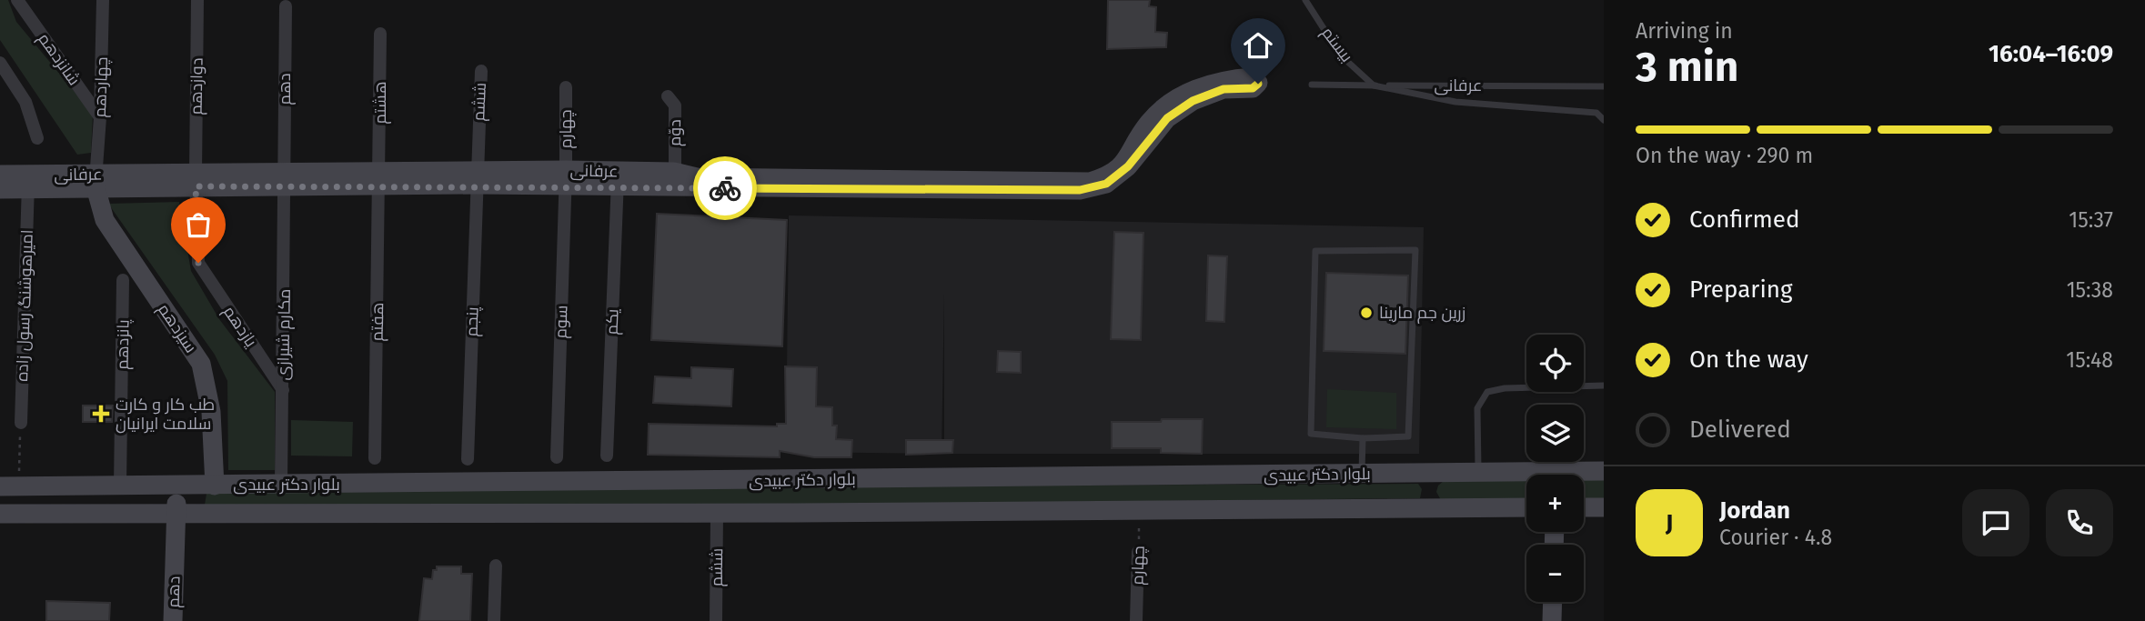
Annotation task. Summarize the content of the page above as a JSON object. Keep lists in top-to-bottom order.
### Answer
{
  "streets": {
    "main road": [
      "عرفانی",
      "دهم",
      "سیزدهم",
      "بلوار دکتر عبیدی"
    ],
    "street": [
      "شانزدهم",
      "دوازدهم",
      "چهاردهم",
      "ششم",
      "هشتم",
      "چهارم",
      "دوّم",
      "امیرهوشنگ رسول زاده",
      "هفتم",
      "پنجم",
      "سوم",
      "یکم",
      "یازدهم",
      "مکارم شیرازی",
      "پانزدهم"
    ],
    "lane": ["بیستم"]
  },
  "crossings": [
    ["بیستم", "عرفانی"],
    ["شانزدهم", "چهاردهم"],
    ["عرفانی", "دوازدهم"],
    ["عرفانی", "چهاردهم"],
    ["عرفانی", "دهم"],
    ["عرفانی", "ششم"],
    ["عرفانی", "هشتم"],
    ["عرفانی", "چهارم"],
    ["عرفانی", "دوّم"],
    ["عرفانی", "امیرهوشنگ رسول زاده"],
    ["عرفانی", "هفتم"],
    ["عرفانی", "پنجم"],
    ["عرفانی", "سوم"],
    ["عرفانی", "یکم"],
    ["عرفانی", "یازدهم"],
    ["عرفانی", "سیزدهم"],
    ["عرفانی", "مکارم شیرازی"],
    ["دوازدهم", "یازدهم"],
    ["چهاردهم", "سیزدهم"],
    ["دهم", "مکارم شیرازی"],
    ["دهم", "بلوار دکتر عبیدی"],
    ["ششم", "پنجم"],
    ["ششم", "بلوار دکتر عبیدی"],
    ["هشتم", "هفتم"],
    ["چهارم", "سوم"],
    ["چهارم", "بلوار دکتر عبیدی"],
    ["یازدهم", "مکارم شیرازی"],
    ["سیزدهم", "بلوار دکتر عبیدی"],
    ["مکارم شیرازی", "بلوار دکتر عبیدی"],
    ["پانزدهم", "بلوار دکتر عبیدی"]
  ],
  "places": {
    "other": ["زرین جم مارینا"],
    "health": ["طب کار و کارت سلامت ایرانیان"]
  },
  "page": {
    "heading": ["3 min", "Arriving in", "16:04–16:09"],
    "panel": ["Jordan", "Courier · 4.8"],
    "bar": "On the way · 290 m",
    "list": [
      ["Confirmed", "15:37"],
      ["Preparing", "15:38"],
      ["On the way", "15:48"],
      "Delivered"
    ],
    "map_buttons": ["+", "−"],
    "round": "J"
  }
}
